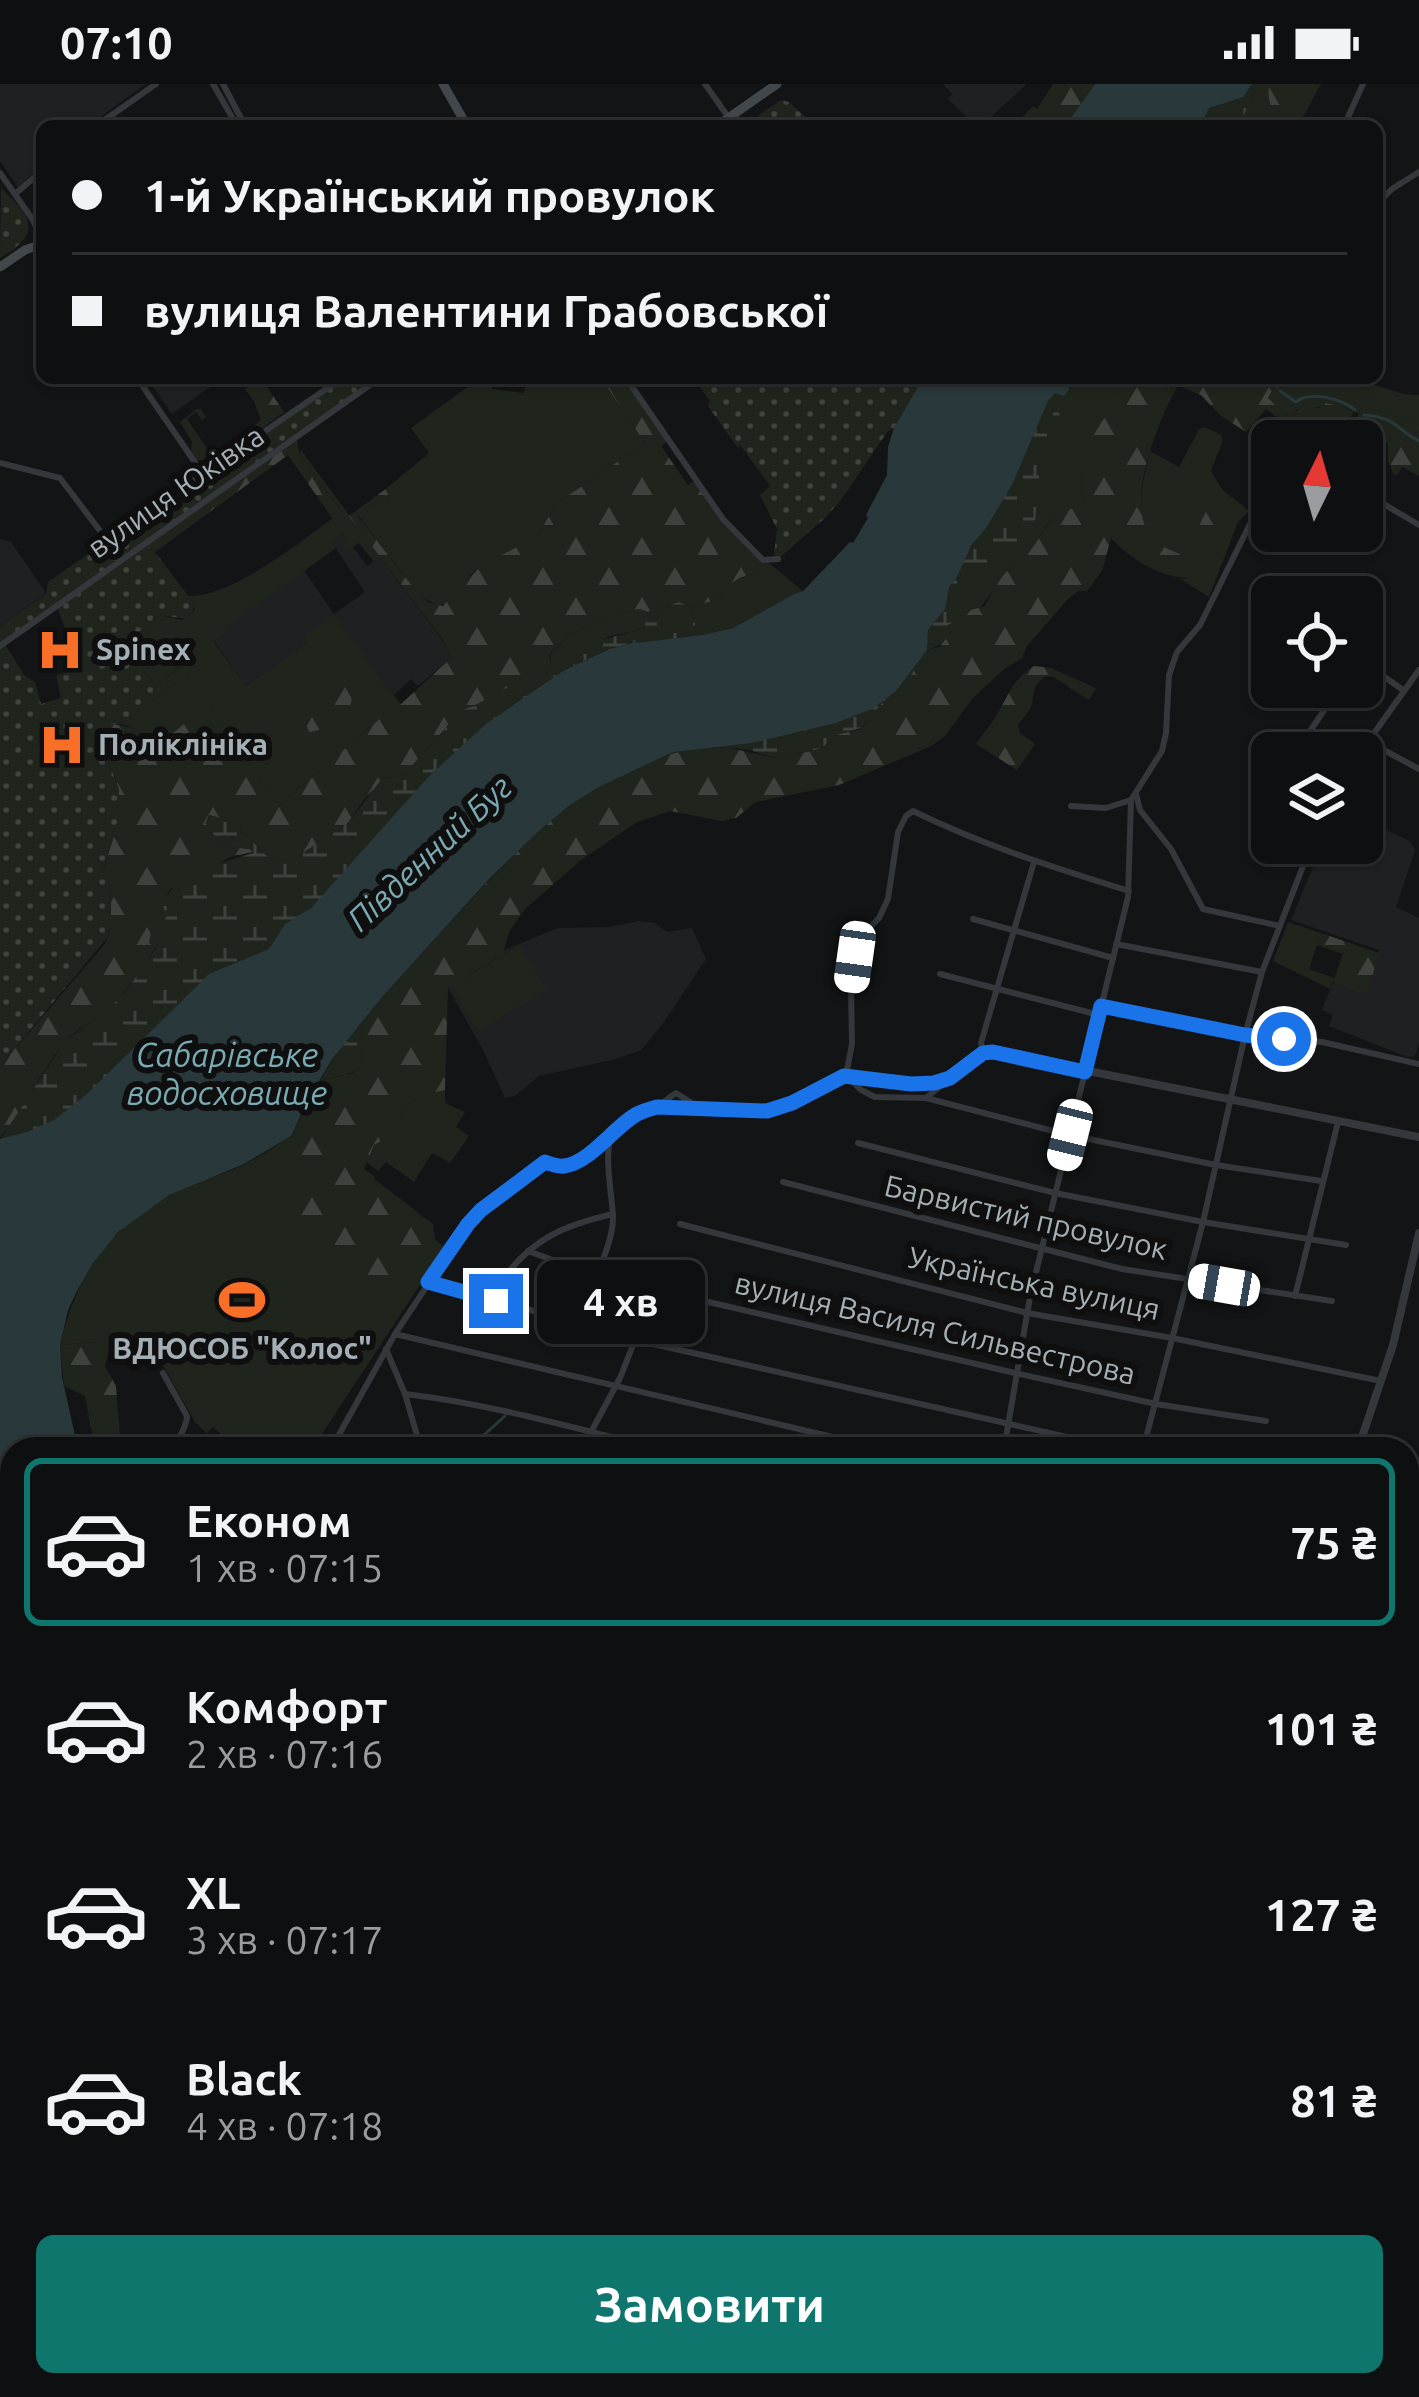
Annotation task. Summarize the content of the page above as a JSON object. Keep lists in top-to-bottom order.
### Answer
{
  "streets": {
    "street": [
      "вулиця Юківка",
      "Барвистий провулок",
      "Українська вулиця",
      "вулиця Василя Сильвестрова"
    ]
  },
  "water": ["Південний Буг", "Сабарівське водосховище"],
  "places": {
    "hospital": ["Spinex", "Поліклініка"],
    "sports": ["ВДЮСОБ \"Колос\""]
  },
  "north": "top",
  "page": {
    "status": "07:10",
    "banner": ["1-й Український провулок", "вулиця Валентини Грабовської"],
    "bubble": "4 хв",
    "list": [
      {
        "name": "Економ",
        "note": "1 хв · 07:15",
        "value": "75 ₴"
      },
      {
        "name": "Комфорт",
        "note": "2 хв · 07:16",
        "value": "101 ₴"
      },
      {
        "name": "XL",
        "note": "3 хв · 07:17",
        "value": "127 ₴"
      },
      {
        "name": "Black",
        "note": "4 хв · 07:18",
        "value": "81 ₴"
      }
    ],
    "buttons": "Замовити"
  }
}
